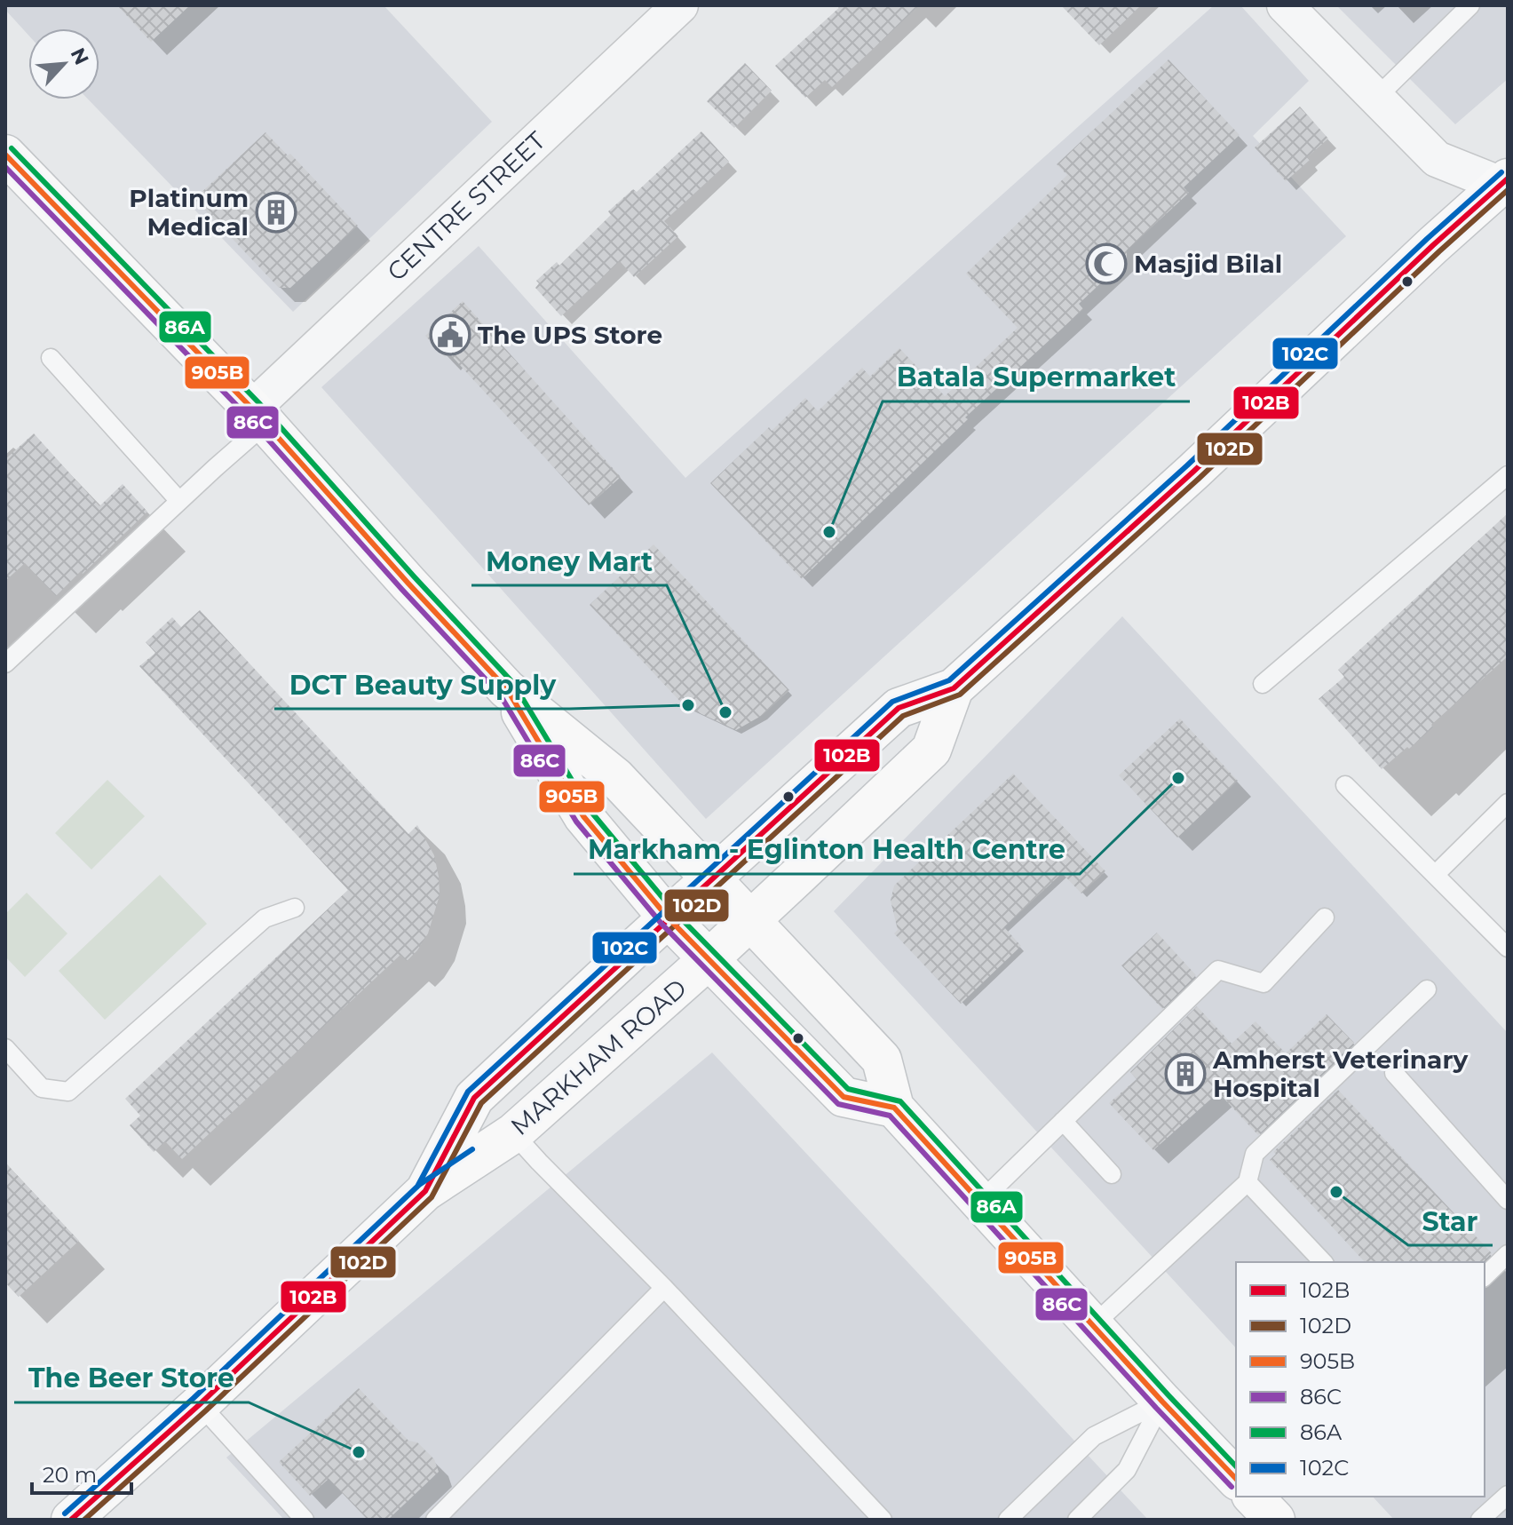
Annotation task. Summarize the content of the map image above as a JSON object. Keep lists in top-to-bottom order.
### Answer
{
  "streets": {
    "main road": ["MARKHAM ROAD"],
    "street": ["CENTRE STREET"]
  },
  "places": {
    "building": ["Platinum Medical", "Amherst Veterinary Hospital"],
    "mosque": ["Masjid Bilal"],
    "public building": ["The UPS Store"],
    "other": [
      "Batala Supermarket",
      "DCT Beauty Supply",
      "Money Mart",
      "Markham - Eglinton Health Centre",
      "Star",
      "The Beer Store"
    ]
  },
  "lines": [
    "transit line 86A",
    "transit line 905B",
    "transit line 86C",
    "transit line 102C",
    "transit line 102B",
    "transit line 102D"
  ],
  "legend": [
    "102B",
    "102D",
    "905B",
    "86C",
    "86A",
    "102C"
  ],
  "scale_bar": "20 m",
  "north": "top right"
}
